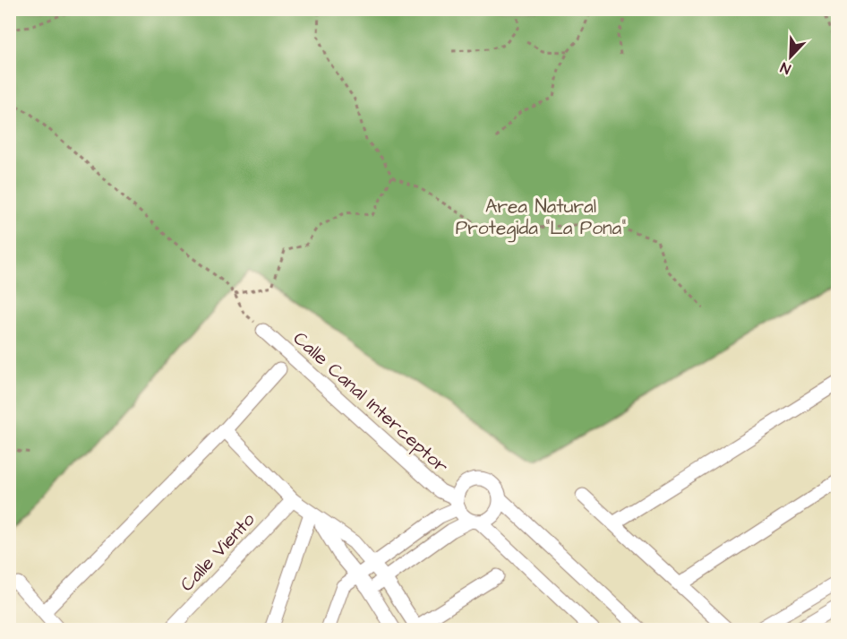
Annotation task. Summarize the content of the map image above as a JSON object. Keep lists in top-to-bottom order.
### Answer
{
  "streets": {
    "street": ["Calle Canal Interceptor", "Calle Viento"]
  },
  "parks": ["Area Natural Protegida \"La Pona\""],
  "north": "bottom left"
}
